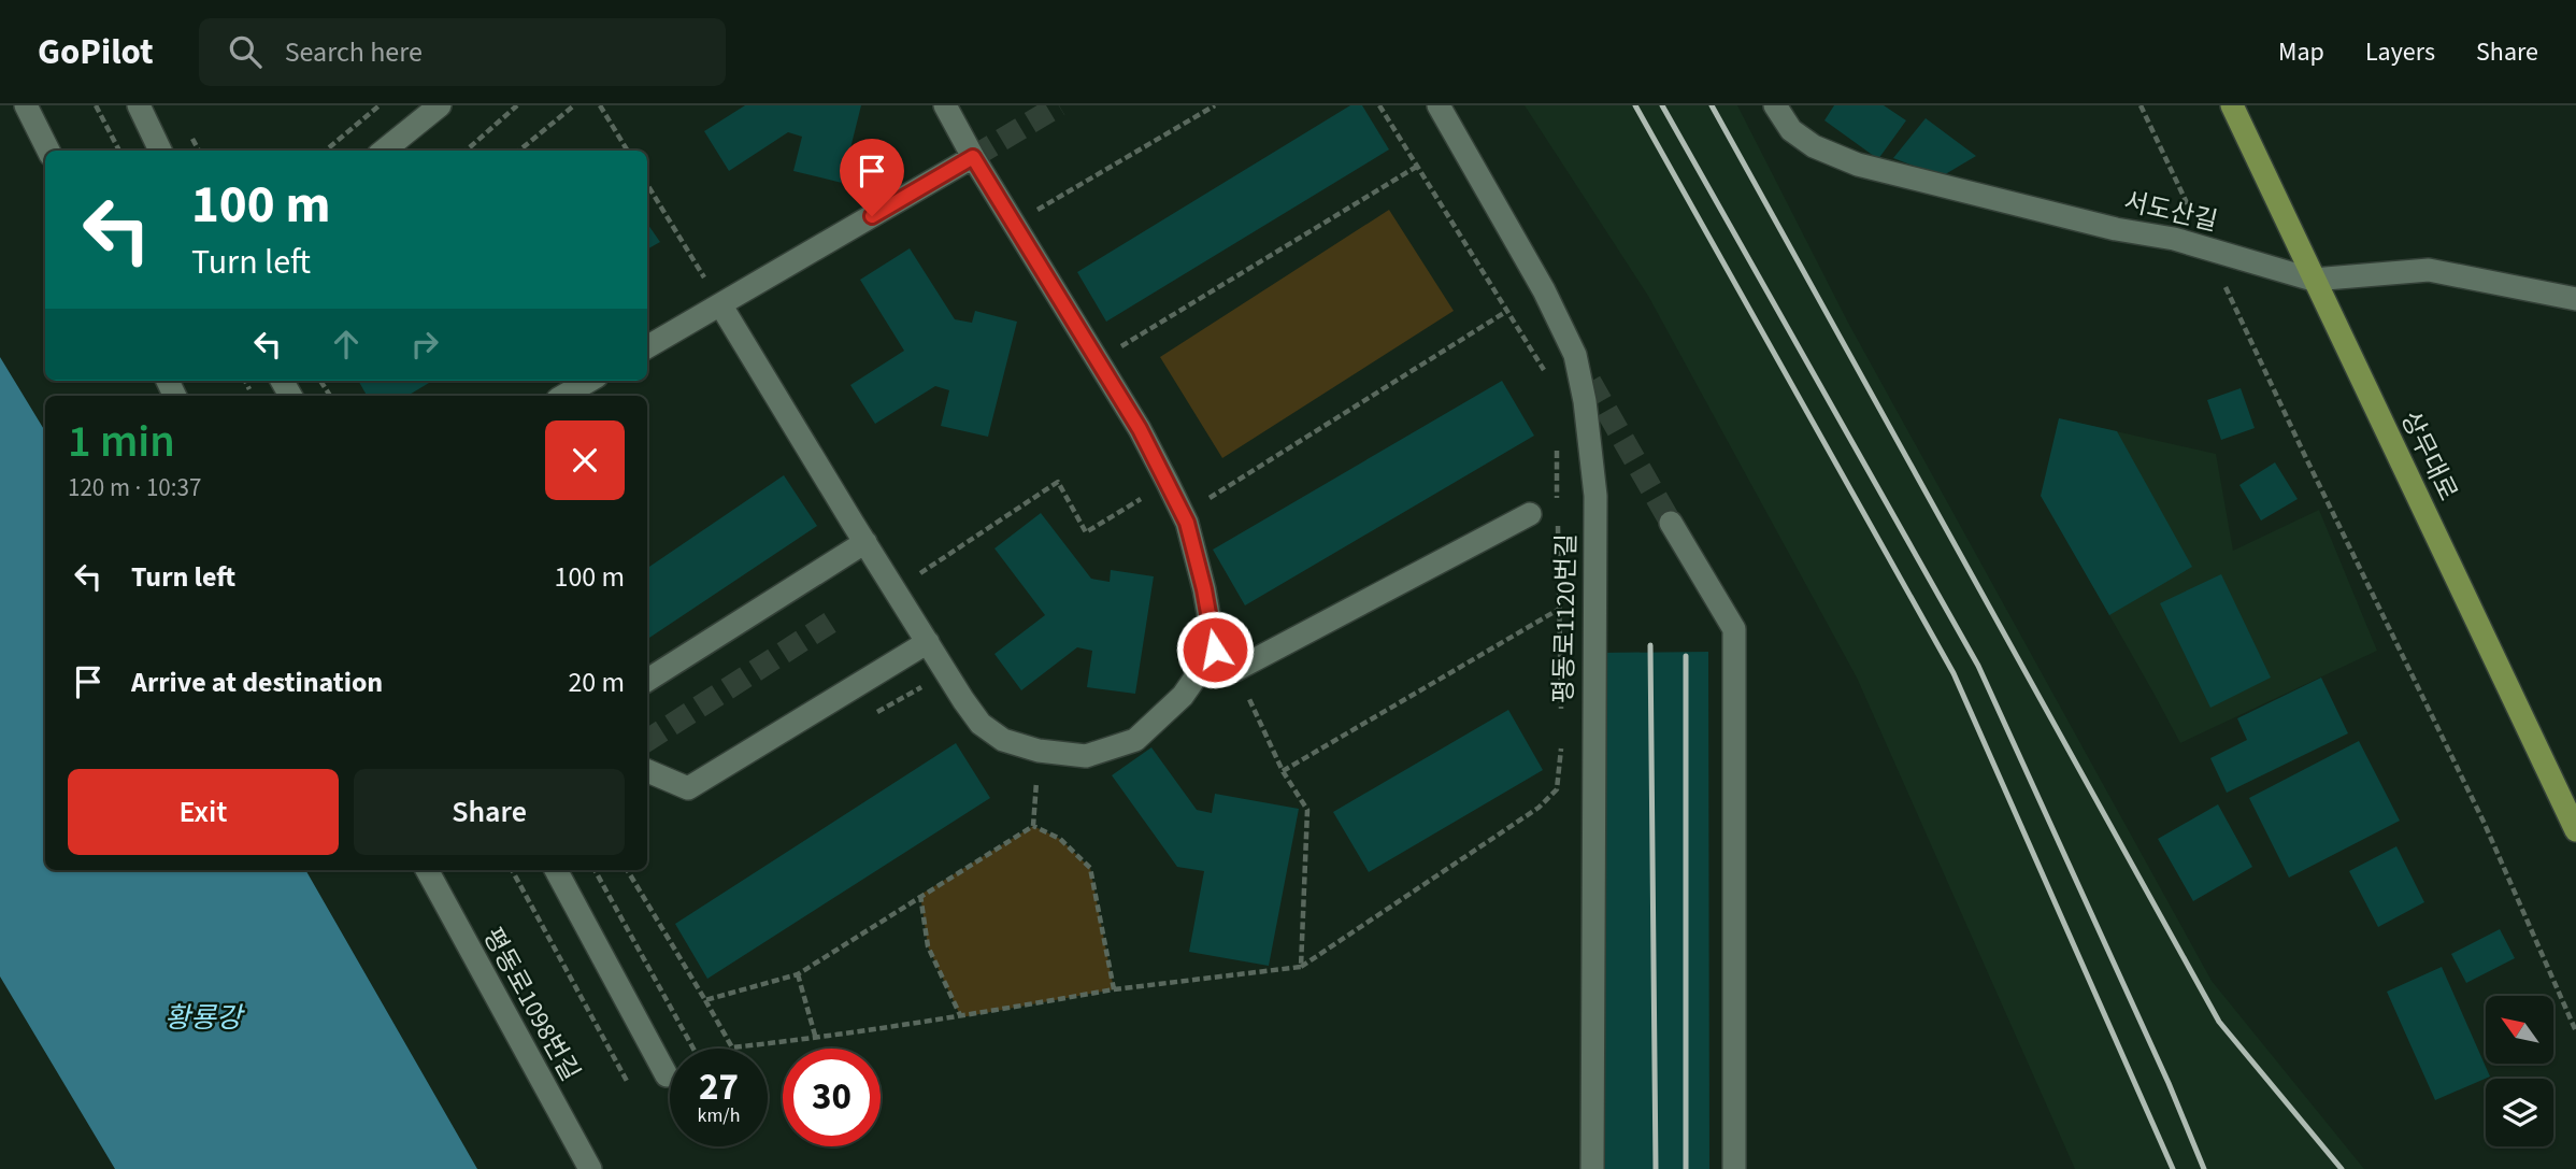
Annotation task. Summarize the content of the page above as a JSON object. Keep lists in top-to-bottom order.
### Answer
{
  "streets": {
    "main road": ["상무대로"],
    "street": ["서도산길", "평동로1120번길", "평동로1098번길"]
  },
  "crossings": [
    ["서도산길", "상무대로"]
  ],
  "water": ["황룡강"],
  "north": "top left",
  "page": {
    "header": "GoPilot",
    "search": "Search here",
    "nav": ["Map", "Layers", "Share"],
    "turn": ["100 m", "Turn left"],
    "heading": ["1 min", "120 m · 10:37"],
    "list": [
      {
        "name": "Turn left",
        "value": "100 m"
      },
      {
        "name": "Arrive at destination",
        "value": "20 m"
      }
    ],
    "buttons": ["Exit", "Share"],
    "speed": "27 km/h",
    "limit": "30"
  }
}
